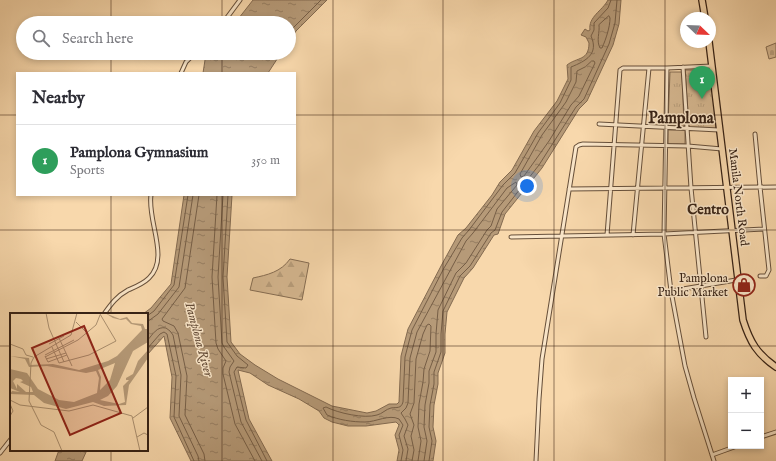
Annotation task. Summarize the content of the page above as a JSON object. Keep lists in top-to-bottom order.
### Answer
{
  "streets": {
    "highway": ["Manila North Road"]
  },
  "districts": ["Pamplona", "Centro"],
  "water": ["Pamplona River"],
  "places": {
    "shop": ["Pamplona Public Market"]
  },
  "north": "bottom right",
  "page": {
    "search": "Search here",
    "pins": "1",
    "heading": "Nearby",
    "list": [
      {
        "mark": "1",
        "name": "Pamplona Gymnasium",
        "note": "Sports",
        "value": "350 m"
      }
    ],
    "map_buttons": ["+", "−"]
  }
}
